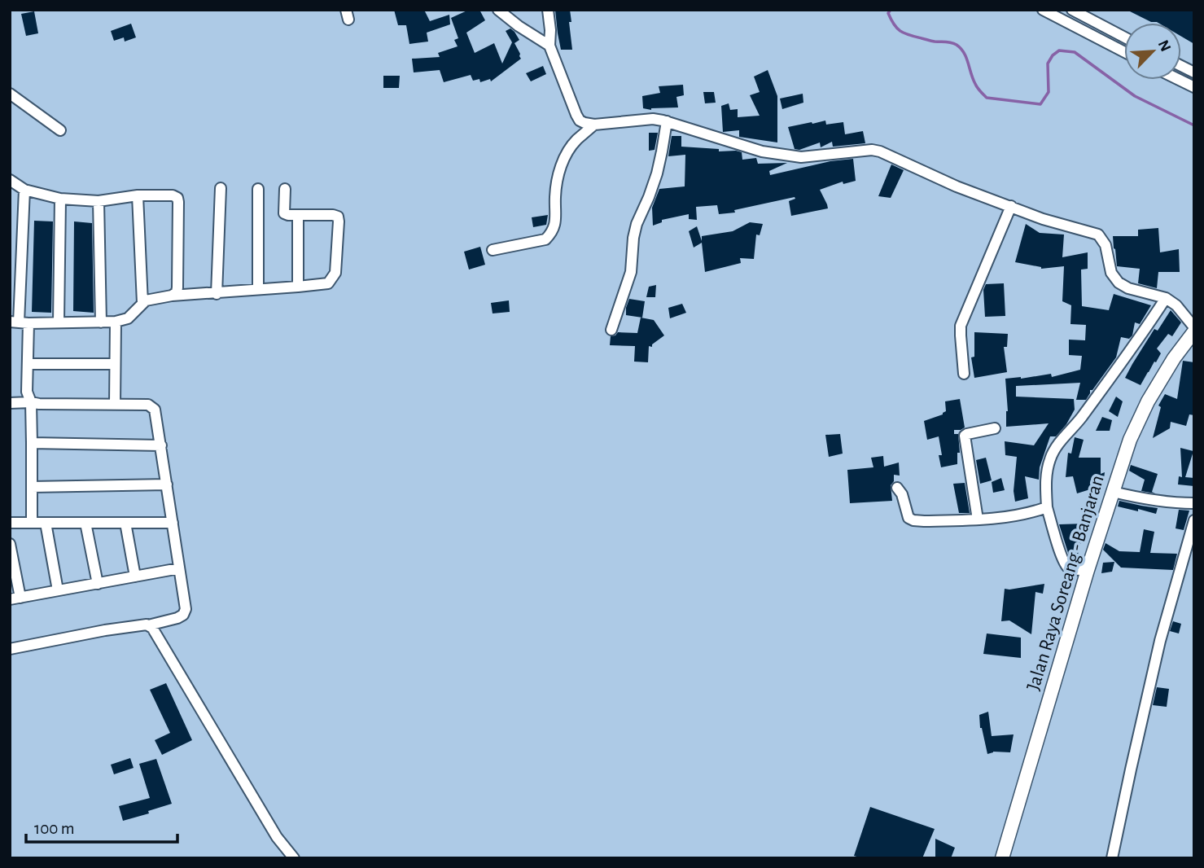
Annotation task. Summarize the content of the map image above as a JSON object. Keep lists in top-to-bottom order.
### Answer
{
  "streets": {
    "main road": ["Jalan Raya Soreang - Banjaran"]
  },
  "scale_bar": "100 m",
  "north": "top right"
}
